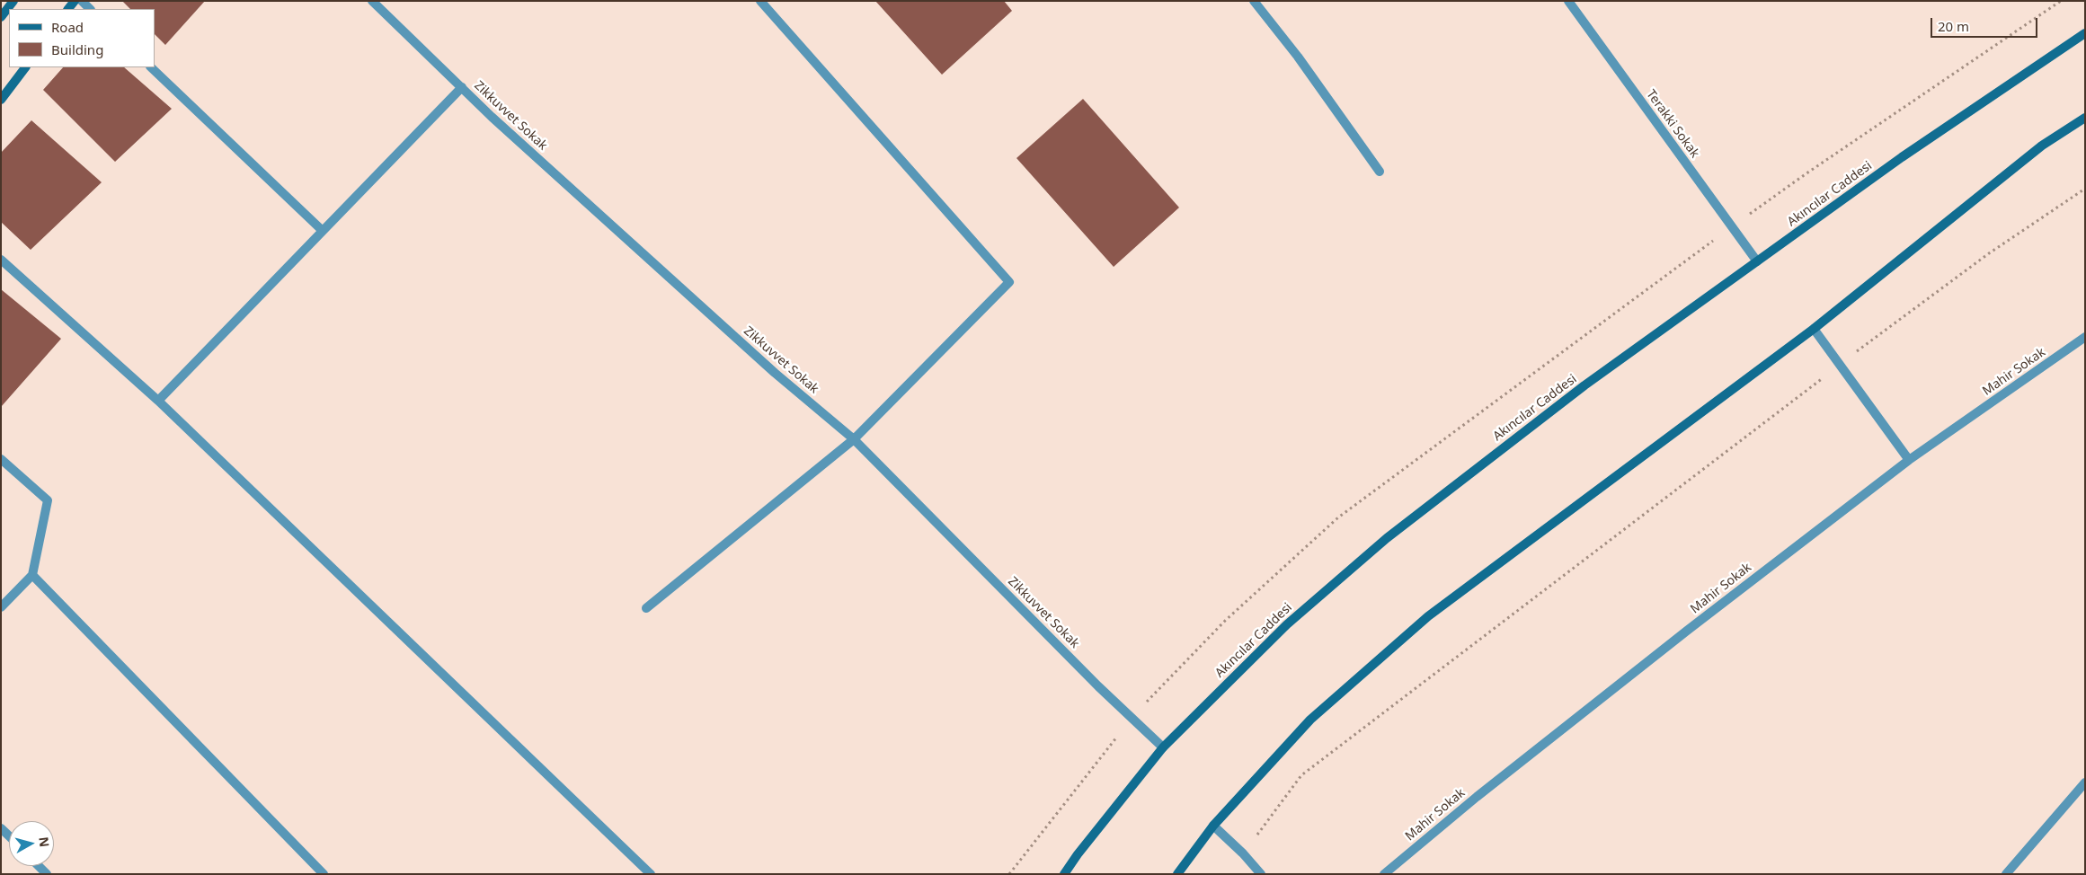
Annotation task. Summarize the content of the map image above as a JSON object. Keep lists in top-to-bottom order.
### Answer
{
  "streets": {
    "main road": ["Akıncılar Caddesi"],
    "street": ["Zikkuvvet Sokak", "Terakki Sokak", "Mahir Sokak"]
  },
  "crossings": [
    ["Zikkuvvet Sokak", "Akıncılar Caddesi"],
    ["Terakki Sokak", "Akıncılar Caddesi"]
  ],
  "legend": ["Road", "Building"],
  "scale_bar": "20 m",
  "north": "right"
}
